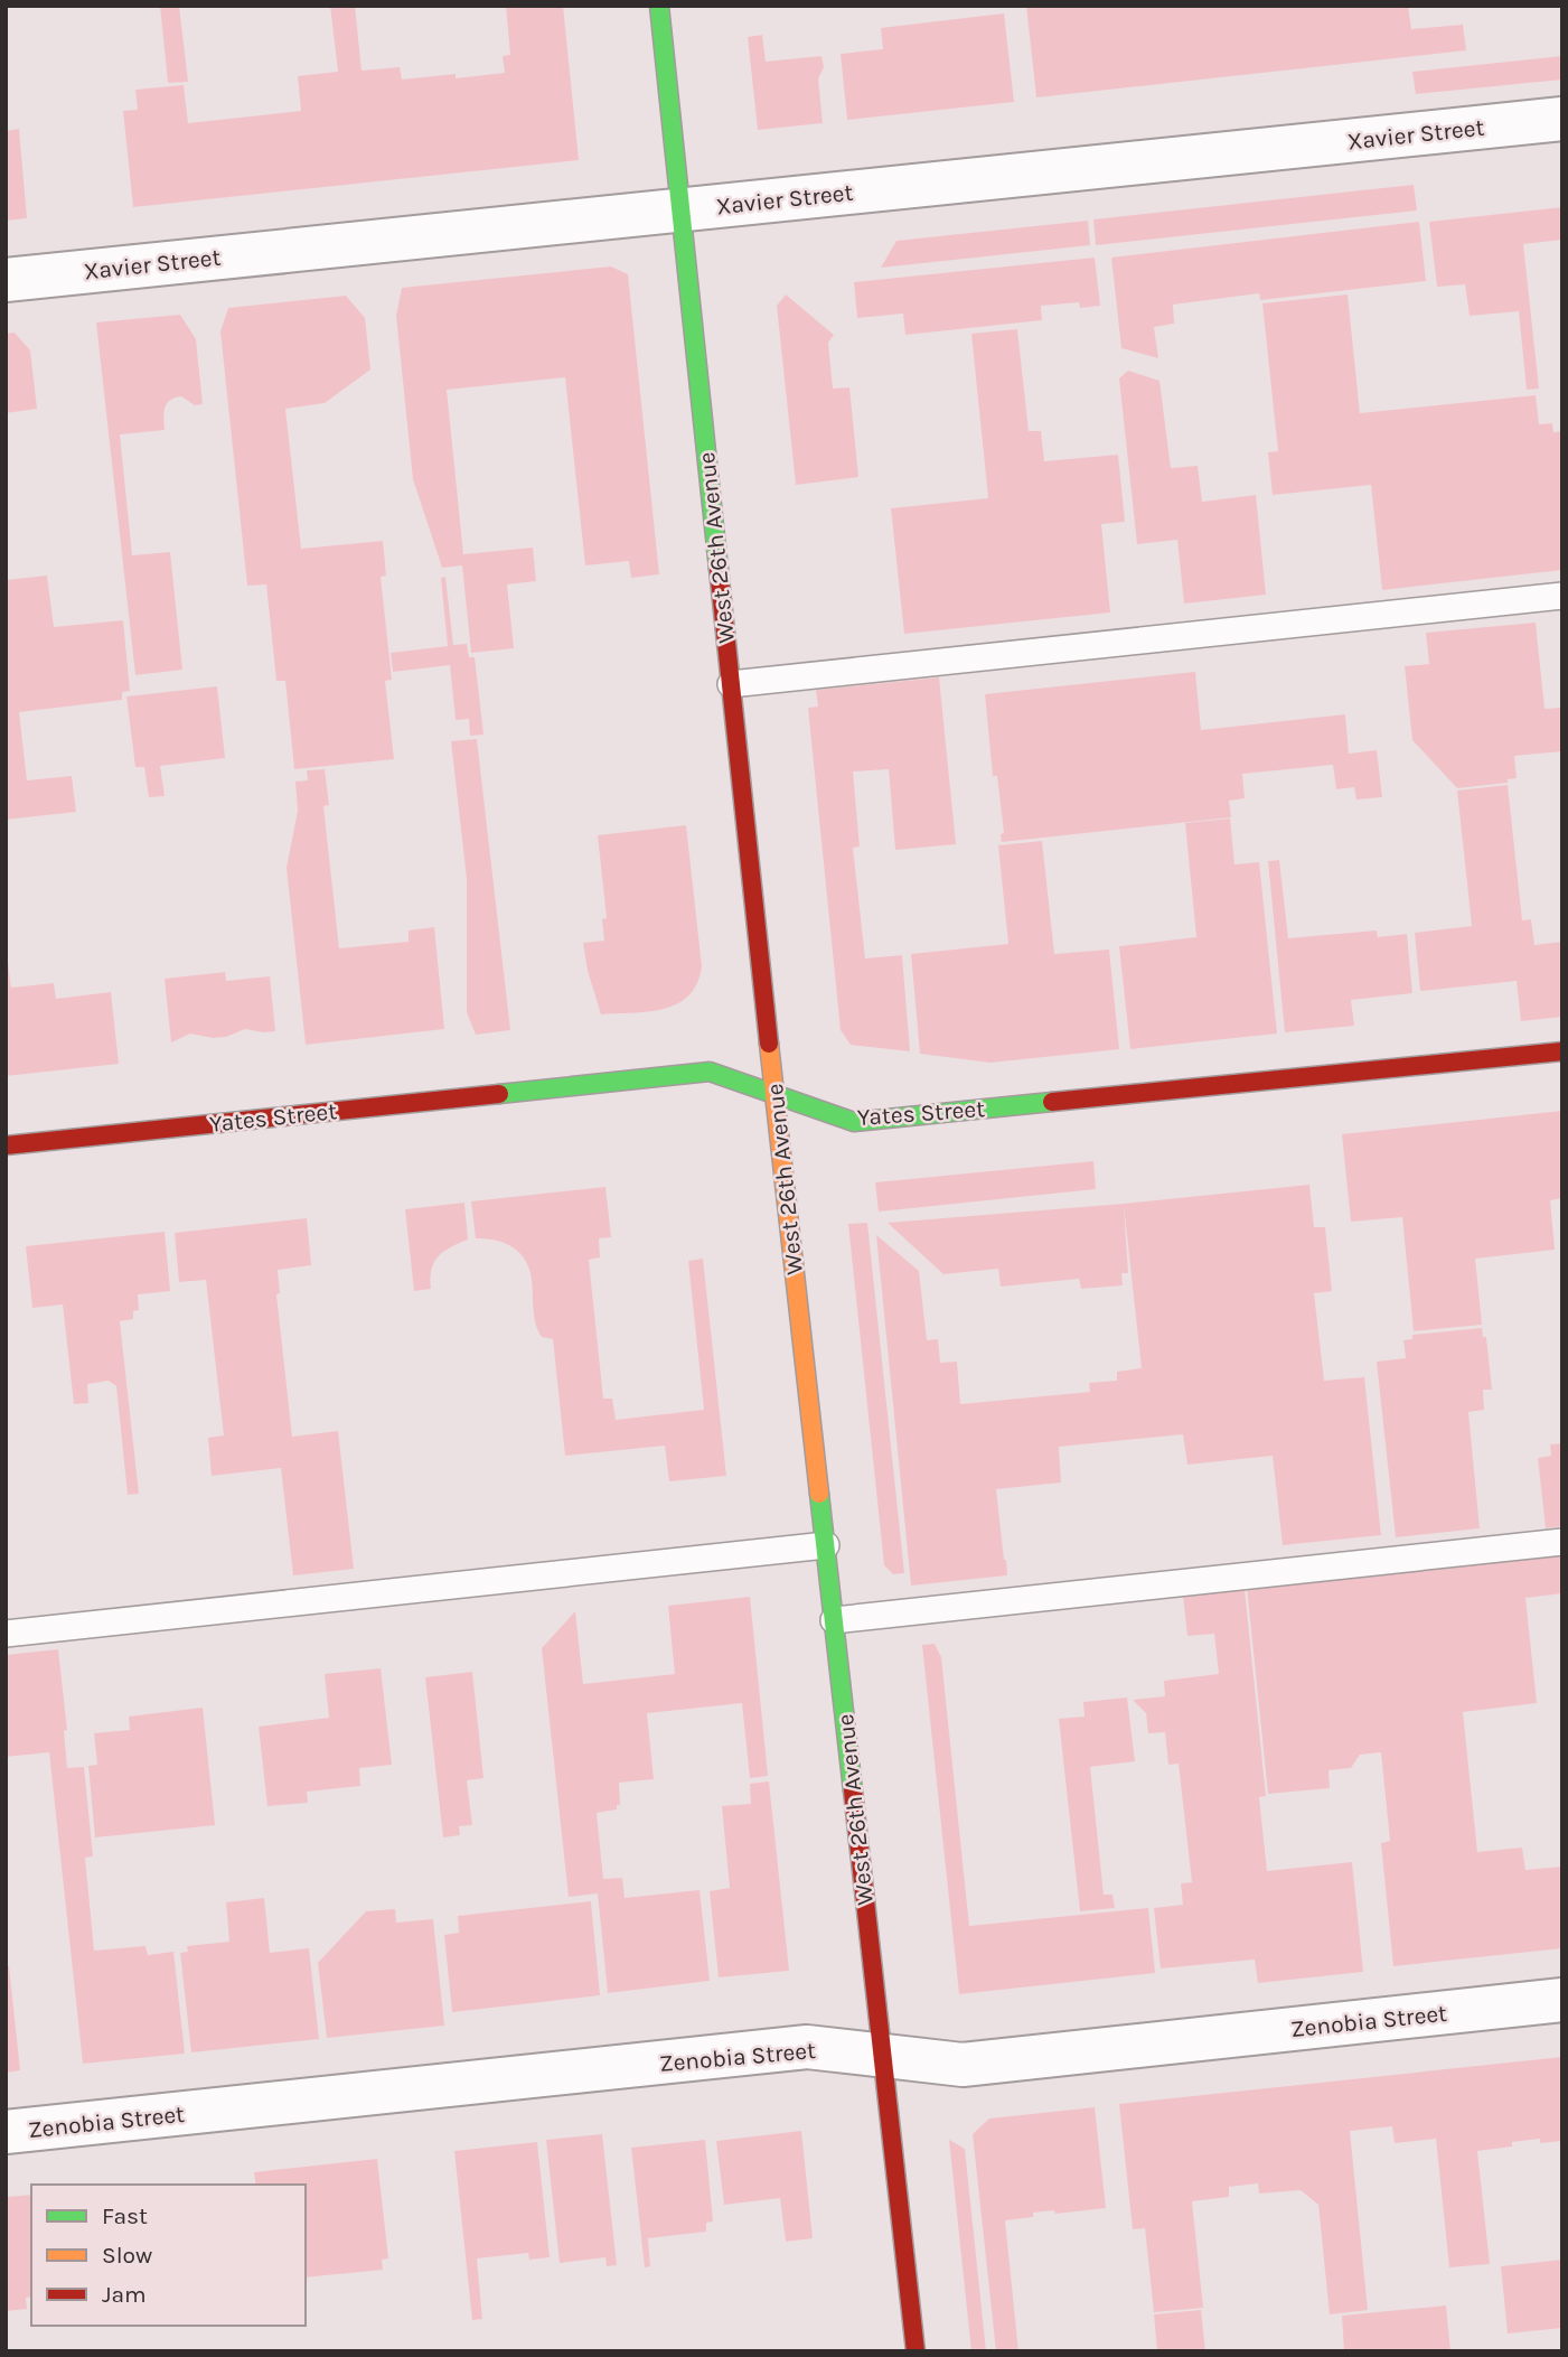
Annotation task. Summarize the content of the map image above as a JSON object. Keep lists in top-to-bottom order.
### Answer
{
  "streets": {
    "street": [
      "Xavier Street",
      "West 26th Avenue",
      "Yates Street",
      "Zenobia Street"
    ]
  },
  "crossings": [
    ["Xavier Street", "West 26th Avenue"],
    ["West 26th Avenue", "Yates Street"],
    ["West 26th Avenue", "Zenobia Street"]
  ],
  "legend": ["Fast", "Slow", "Jam"]
}
